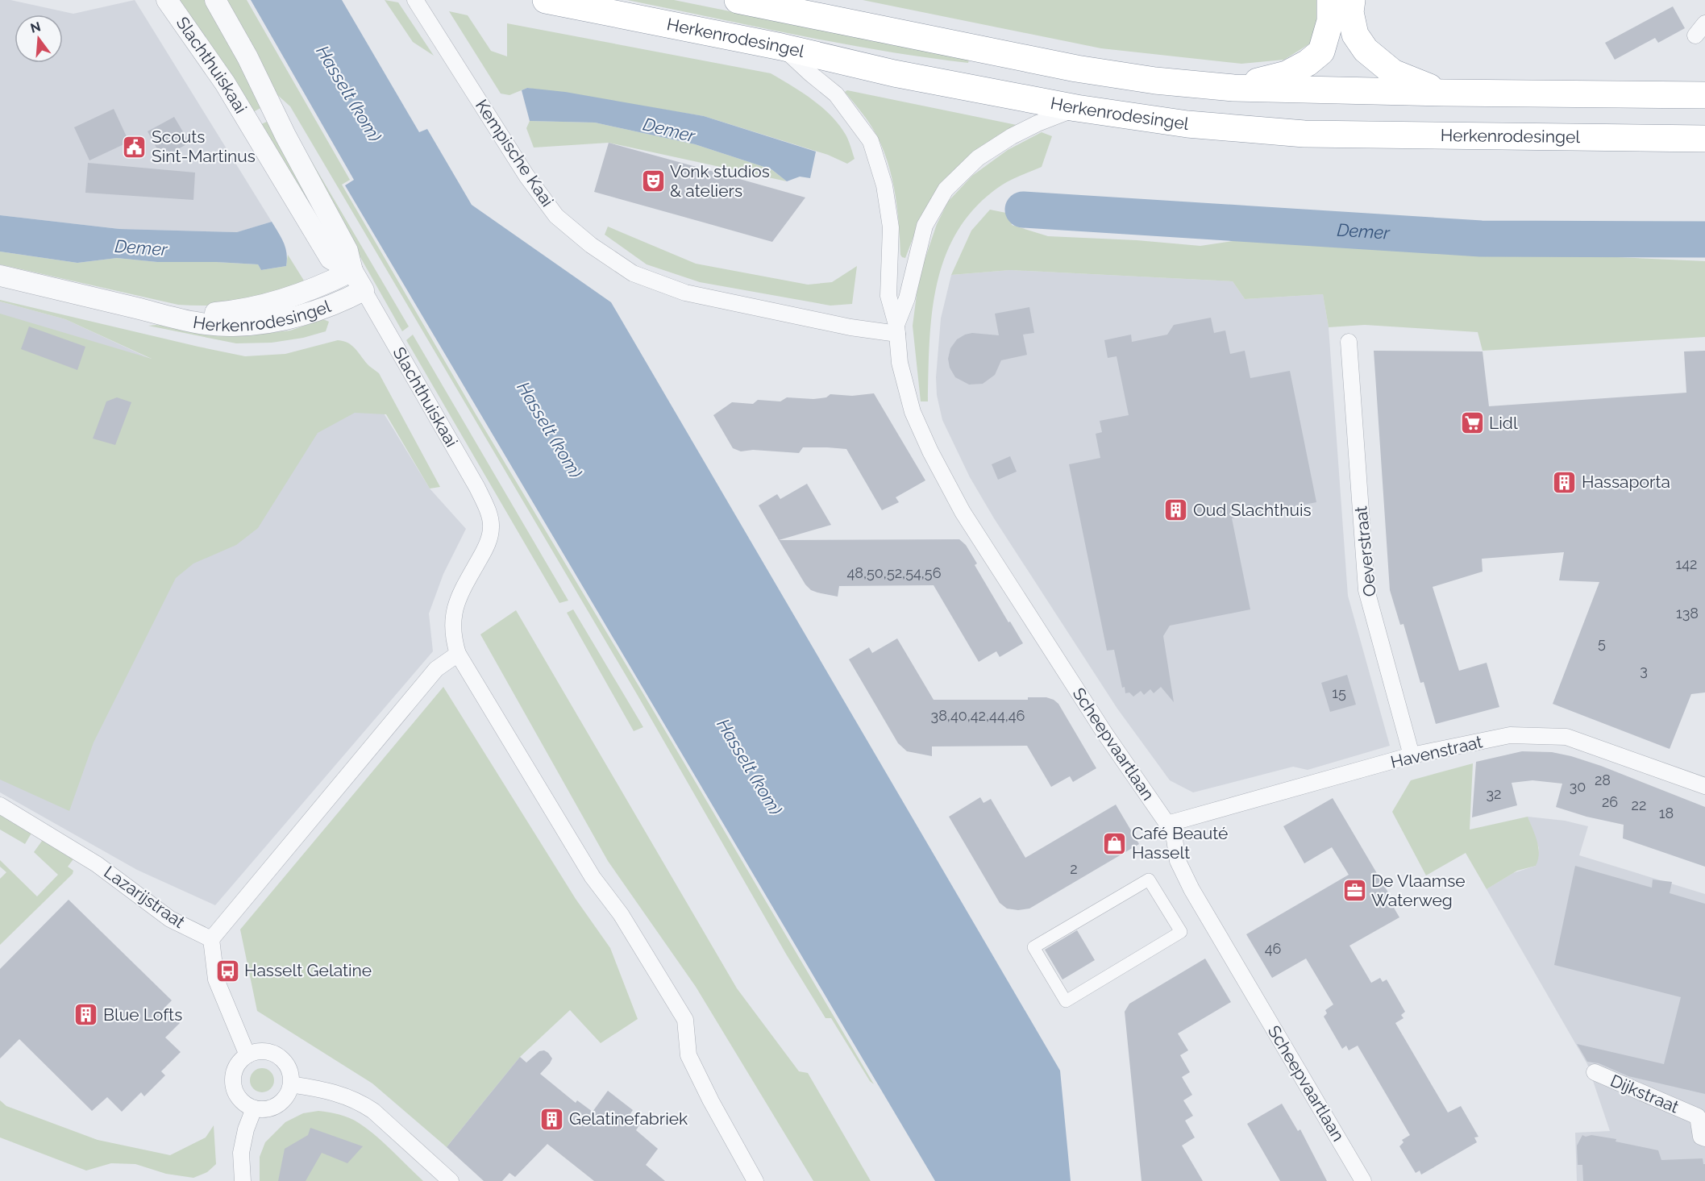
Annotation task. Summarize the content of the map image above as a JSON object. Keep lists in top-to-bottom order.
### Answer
{
  "streets": {
    "highway": ["Herkenrodesingel"],
    "street": [
      "Slachthuiskaai",
      "Kempische Kaai",
      "Oeverstraat",
      "Scheepvaartlaan",
      "Havenstraat",
      "Lazarijstraat",
      "Dijkstraat"
    ]
  },
  "crossings": [
    ["Herkenrodesingel", "Slachthuiskaai"],
    ["Kempische Kaai", "Scheepvaartlaan"],
    ["Oeverstraat", "Havenstraat"],
    ["Scheepvaartlaan", "Havenstraat"]
  ],
  "water": ["Hasselt (kom)", "Demer"],
  "places": {
    "public building": ["Scouts Sint-Martinus"],
    "theatre": ["Vonk studios & ateliers"],
    "supermarket": ["Lidl"],
    "building": [
      "Hassaporta",
      "Oud Slachthuis",
      "Blue Lofts",
      "Gelatinefabriek"
    ],
    "shop": ["Café Beauté Hasselt"],
    "office": ["De Vlaamse Waterweg"],
    "bus stop": ["Hasselt Gelatine"]
  },
  "house_numbers": [
    "142",
    "48,50,52,54,56",
    "138",
    "5",
    "3",
    "15",
    "38,40,42,44,46",
    "28",
    "30",
    "32",
    "26",
    "22",
    "18",
    "2",
    "46"
  ],
  "north": "top"
}
